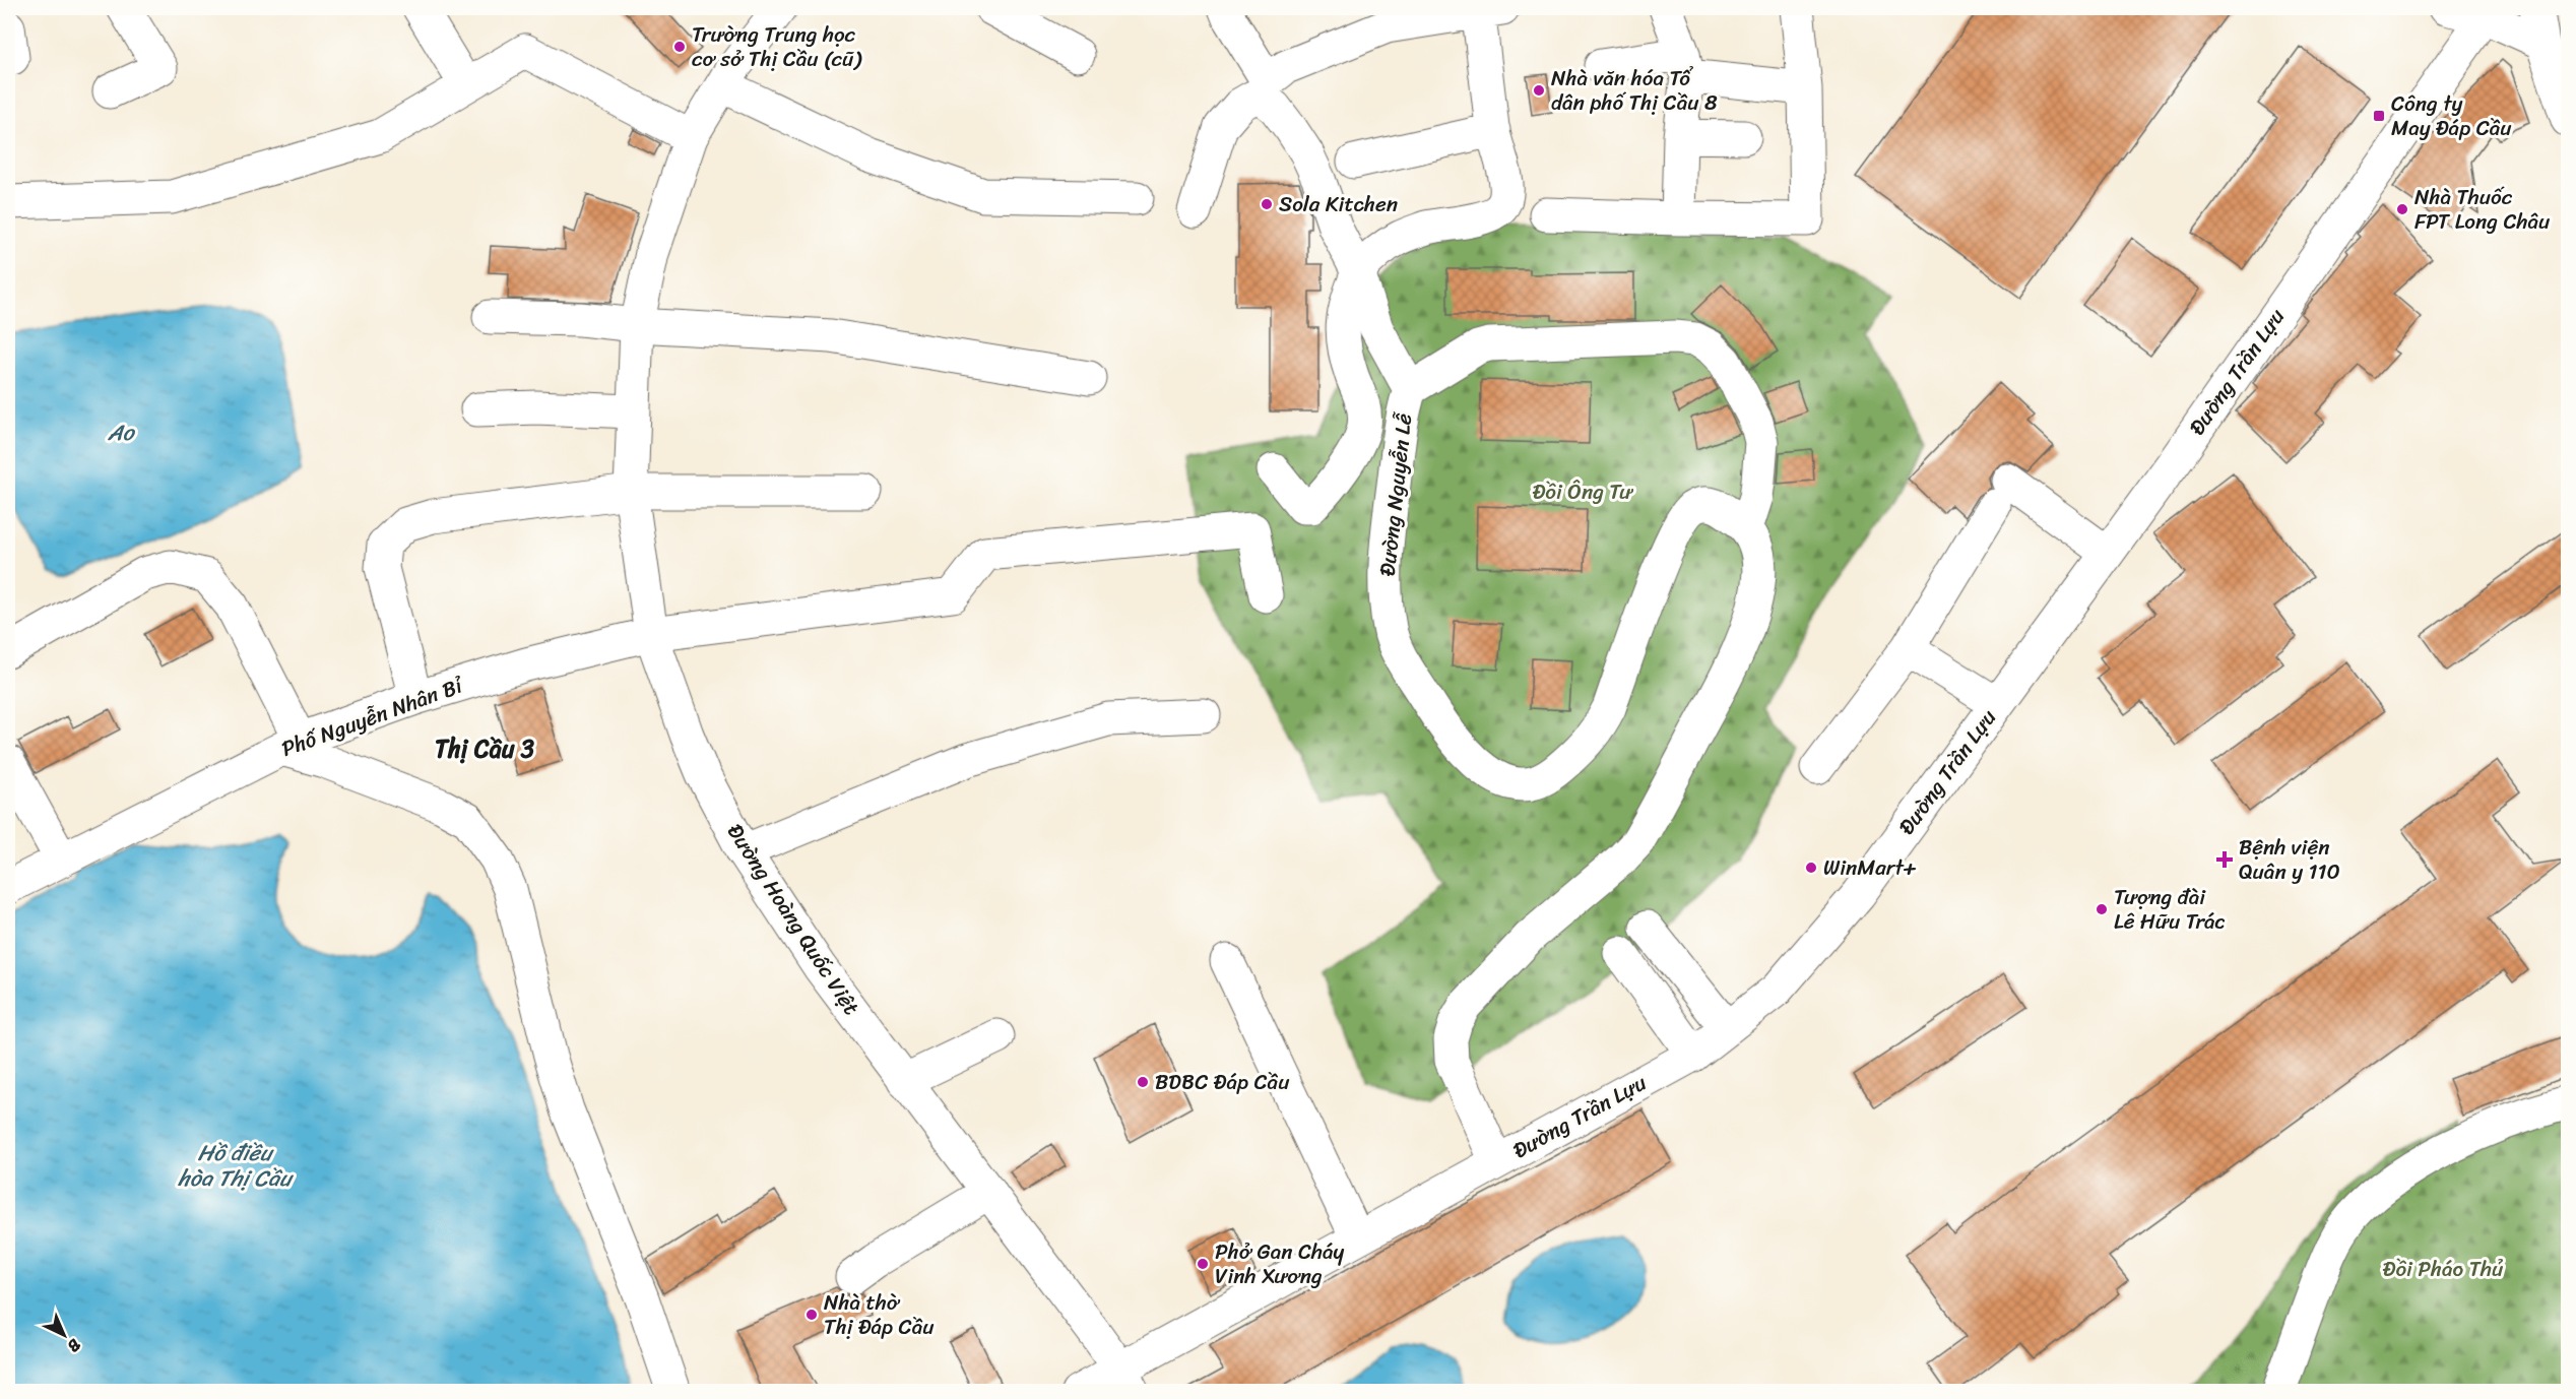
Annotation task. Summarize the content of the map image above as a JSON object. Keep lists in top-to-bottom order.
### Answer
{
  "streets": {
    "street": [
      "Đường Trần Lựu",
      "Đường Nguyễn Lễ",
      "Phố Nguyễn Nhân Bỉ",
      "Đường Hoàng Quốc Việt"
    ]
  },
  "crossings": [
    ["Đường Trần Lựu", "Đường Hoàng Quốc Việt"],
    ["Phố Nguyễn Nhân Bỉ", "Đường Hoàng Quốc Việt"]
  ],
  "districts": ["Thị Cầu 3"],
  "water": ["Ao", "Hồ điều hòa Thị Cầu"],
  "parks": ["Đồi Ông Tư", "Đồi Pháo Thủ"],
  "places": {
    "other": [
      "Trường Trung học cơ sở Thị Cầu (cũ)",
      "Nhà văn hóa Tổ dân phố Thị Cầu 8",
      "Sola Kitchen",
      "Nhà Thuốc FPT Long Châu",
      "WinMart+",
      "Tượng đài Lê Hữu Trác",
      "BDBC Đáp Cầu",
      "Phở Gan Cháy Vinh Xương",
      "Nhà thờ Thị Đáp Cầu"
    ],
    "transit": ["Công ty May Đáp Cầu"],
    "health": ["Bệnh viện Quân y 110"]
  },
  "north": "bottom right"
}
